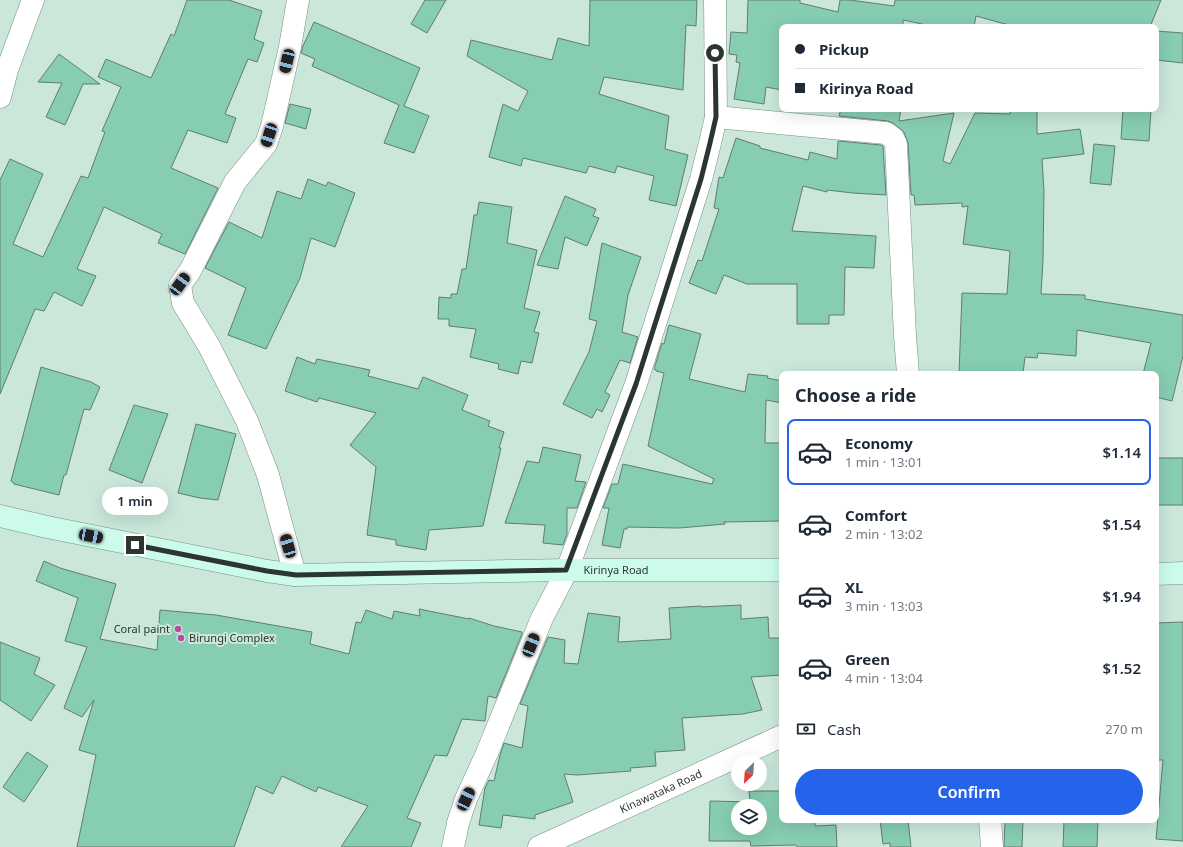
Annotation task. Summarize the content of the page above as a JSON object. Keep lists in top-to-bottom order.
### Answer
{
  "streets": {
    "main road": ["Kirinya Road"],
    "street": ["Kinawataka Road"]
  },
  "places": ["Coral paint", "Birungi Complex"],
  "north": "bottom left",
  "page": {
    "banner": ["Pickup", "Kirinya Road"],
    "heading": "Choose a ride",
    "list": [
      {
        "name": "Economy",
        "note": "1 min · 13:01",
        "value": "$1.14"
      },
      {
        "name": "Comfort",
        "note": "2 min · 13:02",
        "value": "$1.54"
      },
      {
        "name": "XL",
        "note": "3 min · 13:03",
        "value": "$1.94"
      },
      {
        "name": "Green",
        "note": "4 min · 13:04",
        "value": "$1.52"
      }
    ],
    "bubble": "1 min",
    "pay": ["Cash", "270 m"],
    "buttons": "Confirm"
  }
}
